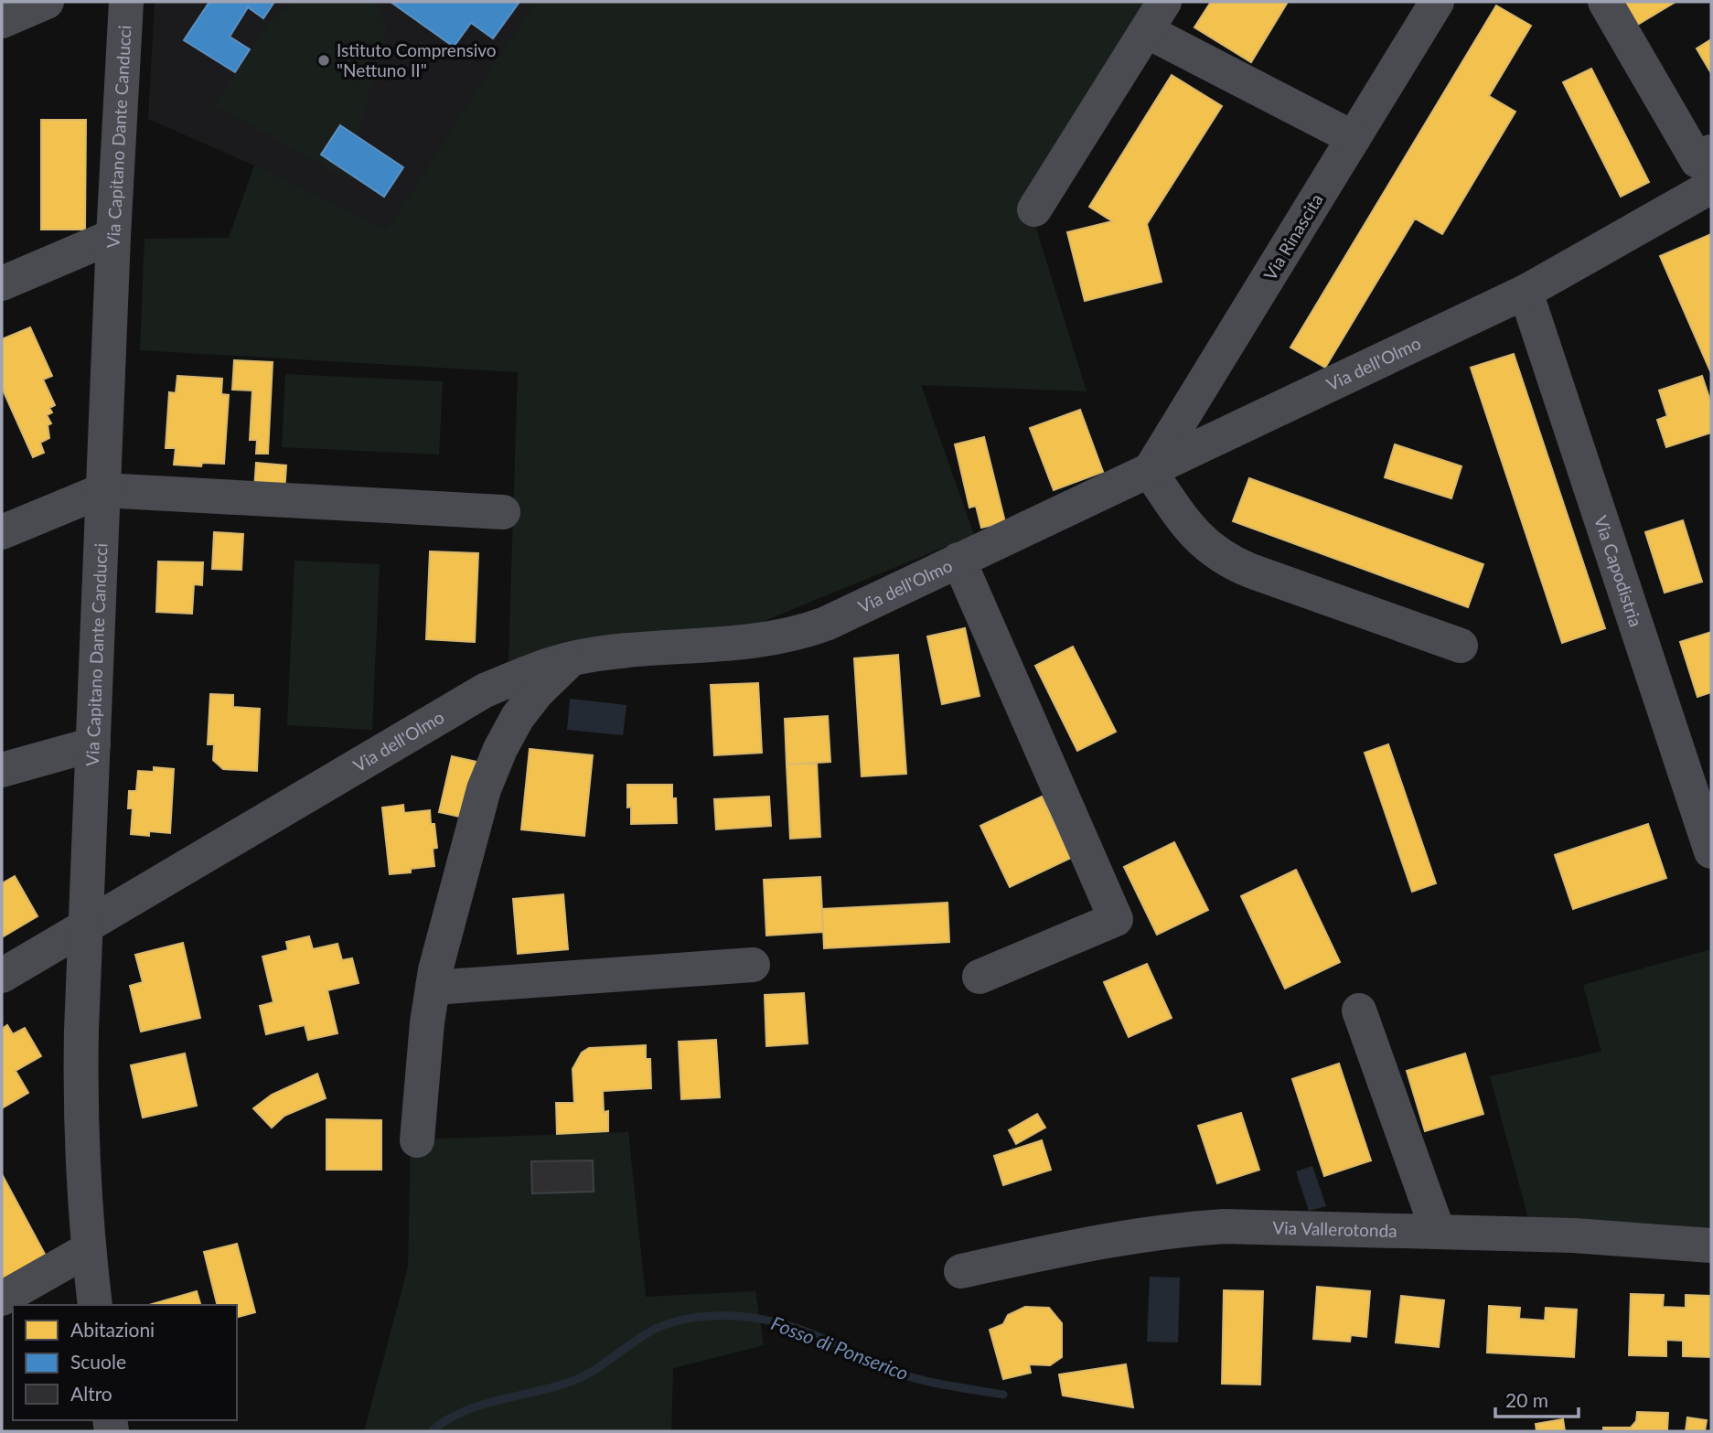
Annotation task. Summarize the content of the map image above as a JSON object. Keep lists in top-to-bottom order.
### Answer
{
  "streets": {
    "street": [
      "Via Capitano Dante Canducci",
      "Via Rinascita",
      "Via dell'Olmo",
      "Via Capodistria",
      "Via Vallerotonda"
    ]
  },
  "crossings": [
    ["Via Capitano Dante Canducci", "Via dell'Olmo"],
    ["Via Rinascita", "Via dell'Olmo"],
    ["Via dell'Olmo", "Via Capodistria"]
  ],
  "water": ["Fosso di Ponserico"],
  "places": ["Istituto Comprensivo \"Nettuno II\""],
  "legend": ["Abitazioni", "Scuole", "Altro"],
  "scale_bar": "20 m"
}
